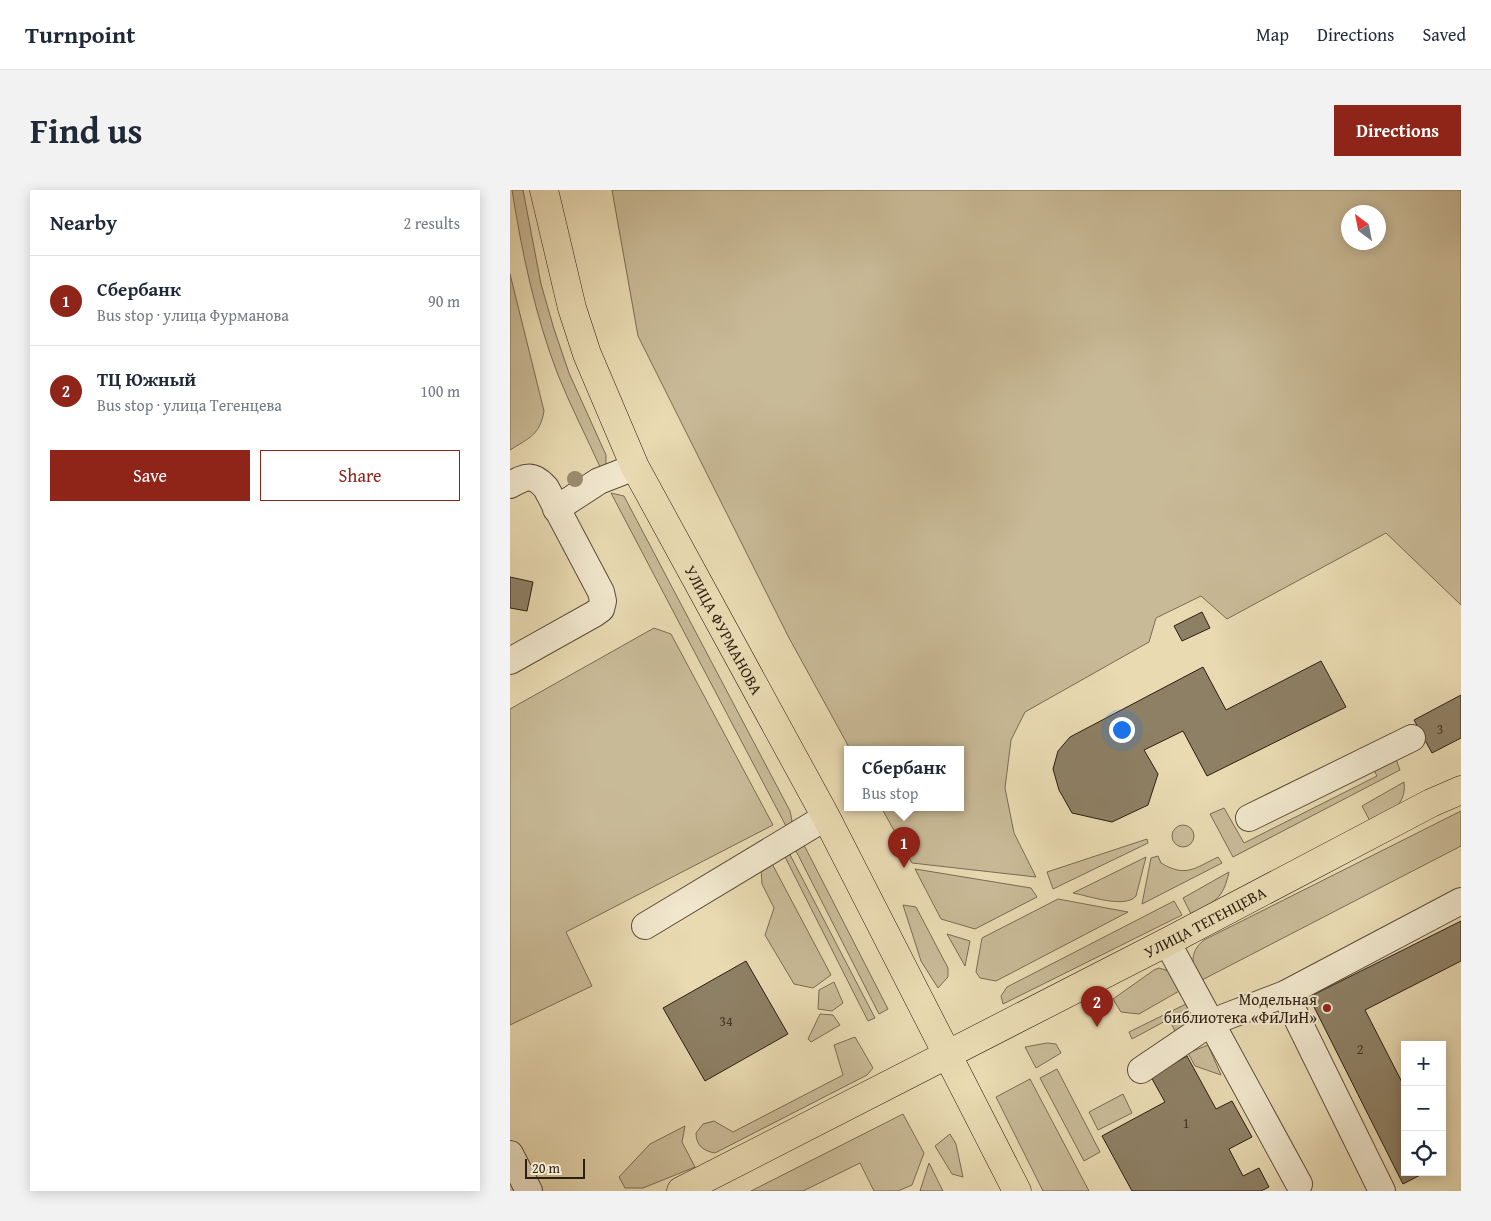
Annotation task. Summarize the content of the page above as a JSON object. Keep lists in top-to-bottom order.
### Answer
{
  "streets": {
    "main road": ["УЛИЦА ФУРМАНОВА", "УЛИЦА ТЕГЕНЦЕВА"]
  },
  "crossings": [
    ["УЛИЦА ФУРМАНОВА", "УЛИЦА ТЕГЕНЦЕВА"]
  ],
  "places": ["Модельная библиотека «ФиЛиН»"],
  "house_numbers": [
    "3",
    "34",
    "2",
    "1"
  ],
  "scale_bar": "20 m",
  "north": "top left",
  "page": {
    "header": "Turnpoint",
    "nav": ["Map", "Directions", "Saved"],
    "title": "Find us",
    "buttons": [
      "Directions",
      ["Save", "Share"]
    ],
    "heading": ["Nearby", "2 results"],
    "list": [
      {
        "mark": "1",
        "name": "Сбербанк",
        "note": "Bus stop · улица Фурманова",
        "value": "90 m"
      },
      {
        "mark": "2",
        "name": "ТЦ Южный",
        "note": "Bus stop · улица Тегенцева",
        "value": "100 m"
      }
    ],
    "popup": ["Сбербанк", "Bus stop"],
    "pins": ["1", "2"],
    "map_buttons": ["+", "−"],
    "scale": "20 m"
  }
}
